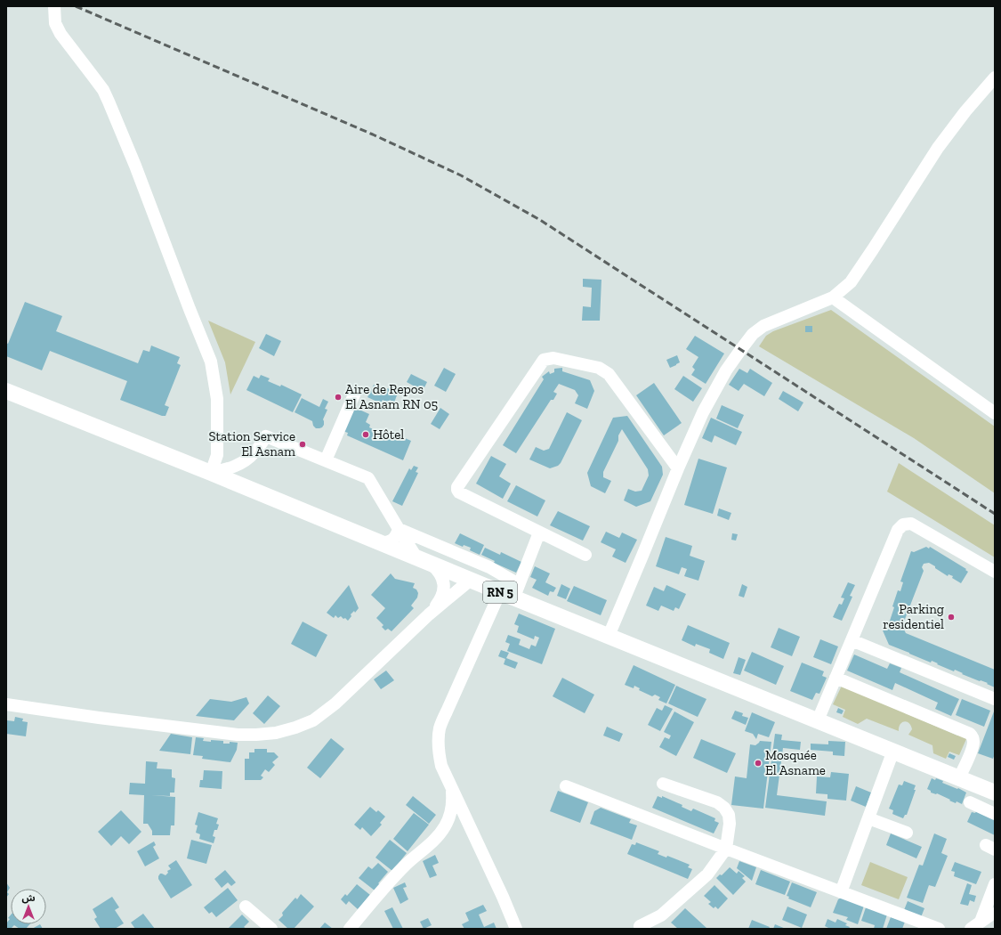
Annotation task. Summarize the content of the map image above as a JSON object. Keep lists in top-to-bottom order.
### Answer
{
  "streets": {
    "main road": ["RN 5"]
  },
  "places": [
    "Aire de Repos El Asnam RN 05",
    "Hôtel",
    "Station Service El Asnam",
    "Parking residentiel",
    "Mosquée El Asname"
  ],
  "north": "top"
}
